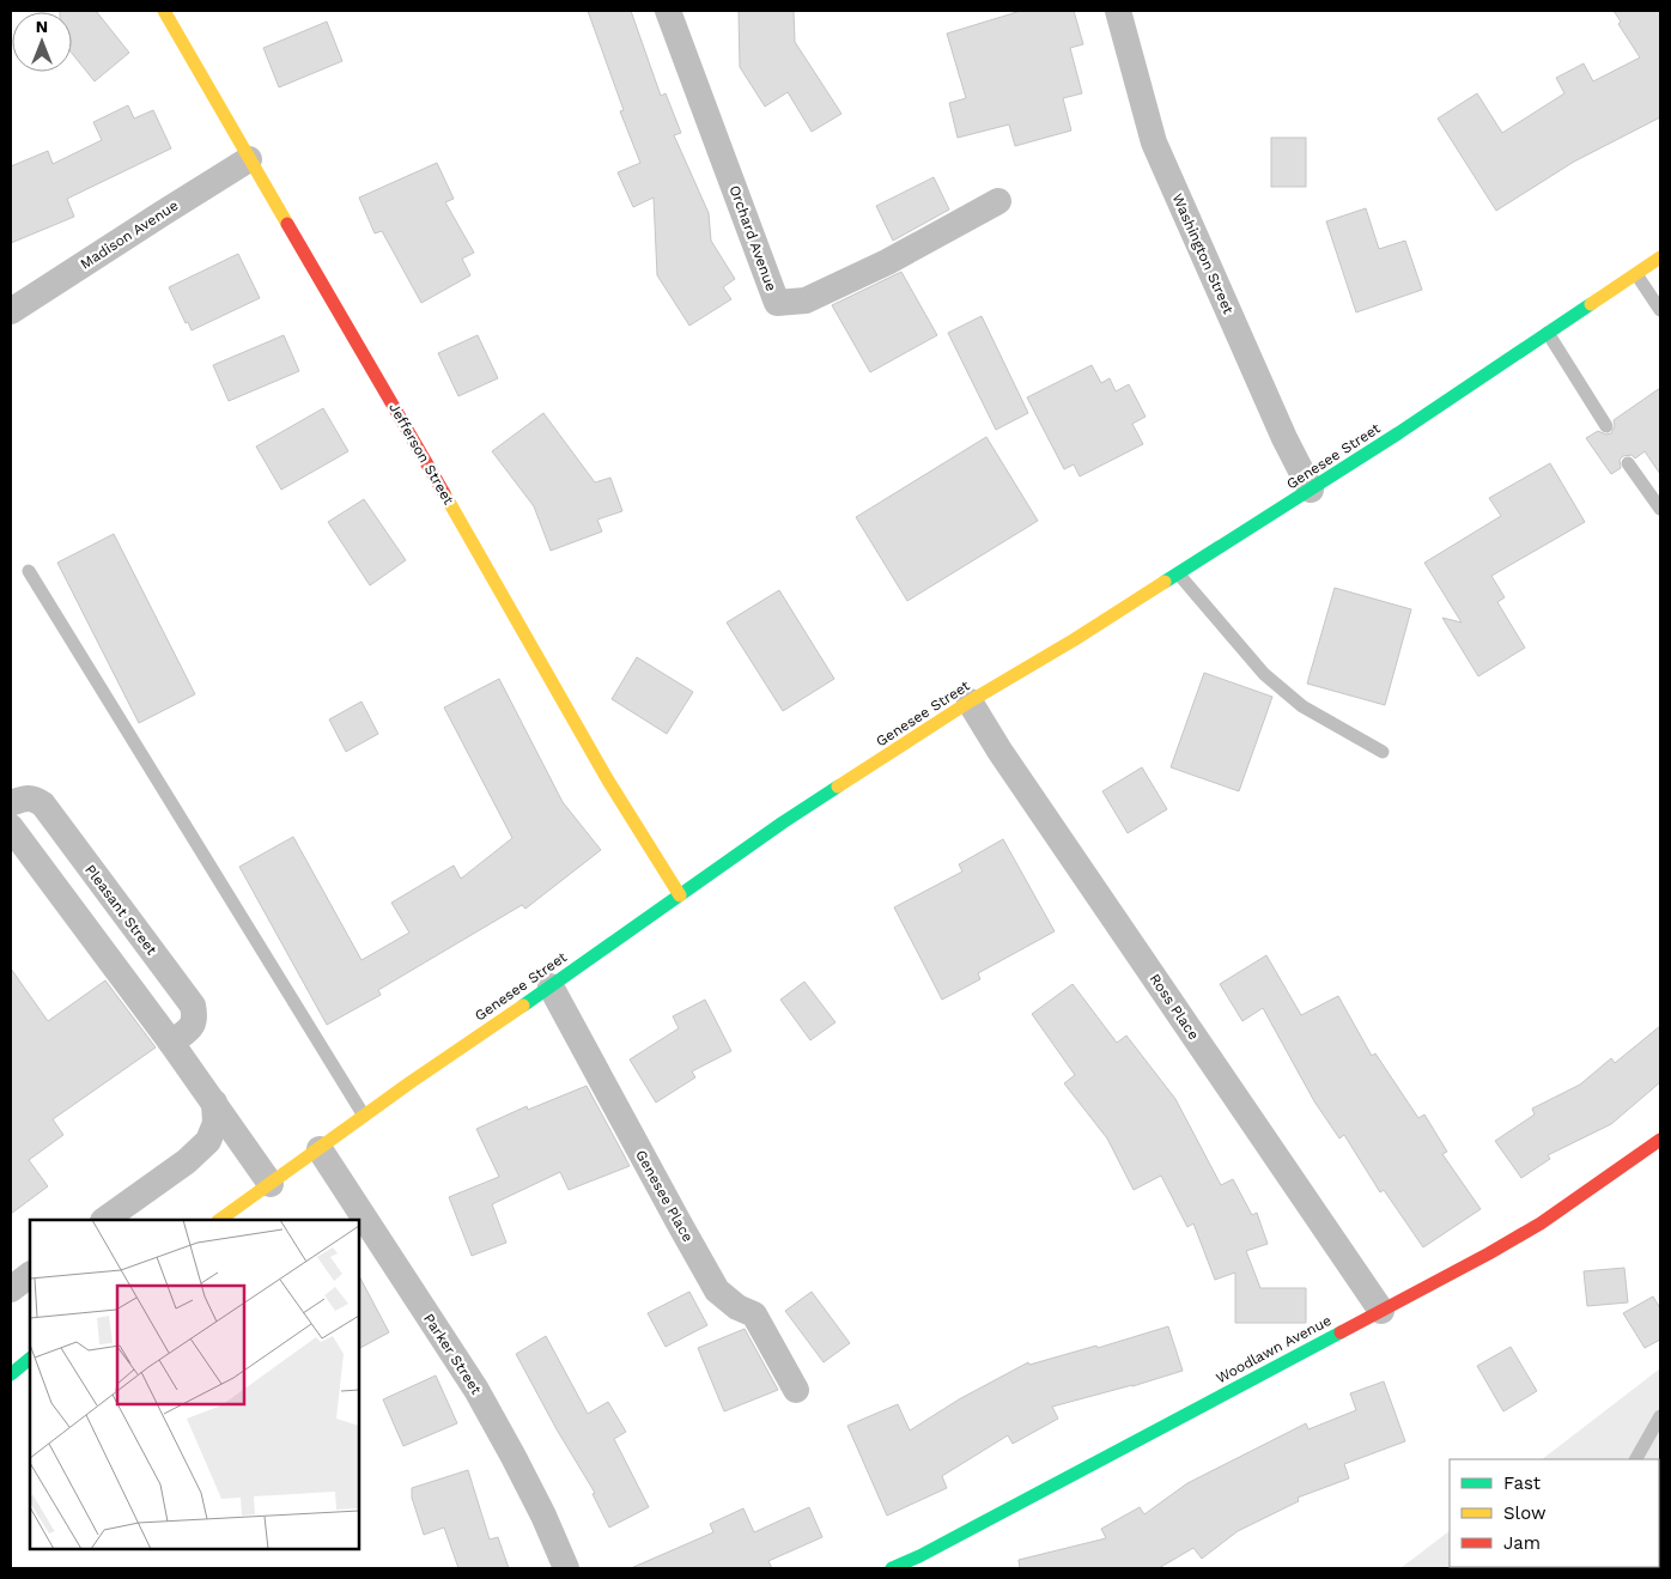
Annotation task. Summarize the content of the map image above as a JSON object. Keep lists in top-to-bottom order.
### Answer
{
  "streets": {
    "street": [
      "Madison Avenue",
      "Orchard Avenue",
      "Washington Street",
      "Jefferson Street",
      "Genesee Street",
      "Pleasant Street",
      "Ross Place",
      "Genesee Place",
      "Woodlawn Avenue",
      "Parker Street"
    ]
  },
  "crossings": [
    ["Madison Avenue", "Jefferson Street"],
    ["Washington Street", "Genesee Street"],
    ["Jefferson Street", "Genesee Street"],
    ["Genesee Street", "Ross Place"],
    ["Genesee Street", "Genesee Place"],
    ["Genesee Street", "Parker Street"],
    ["Ross Place", "Woodlawn Avenue"]
  ],
  "legend": ["Fast", "Slow", "Jam"],
  "north": "top"
}
